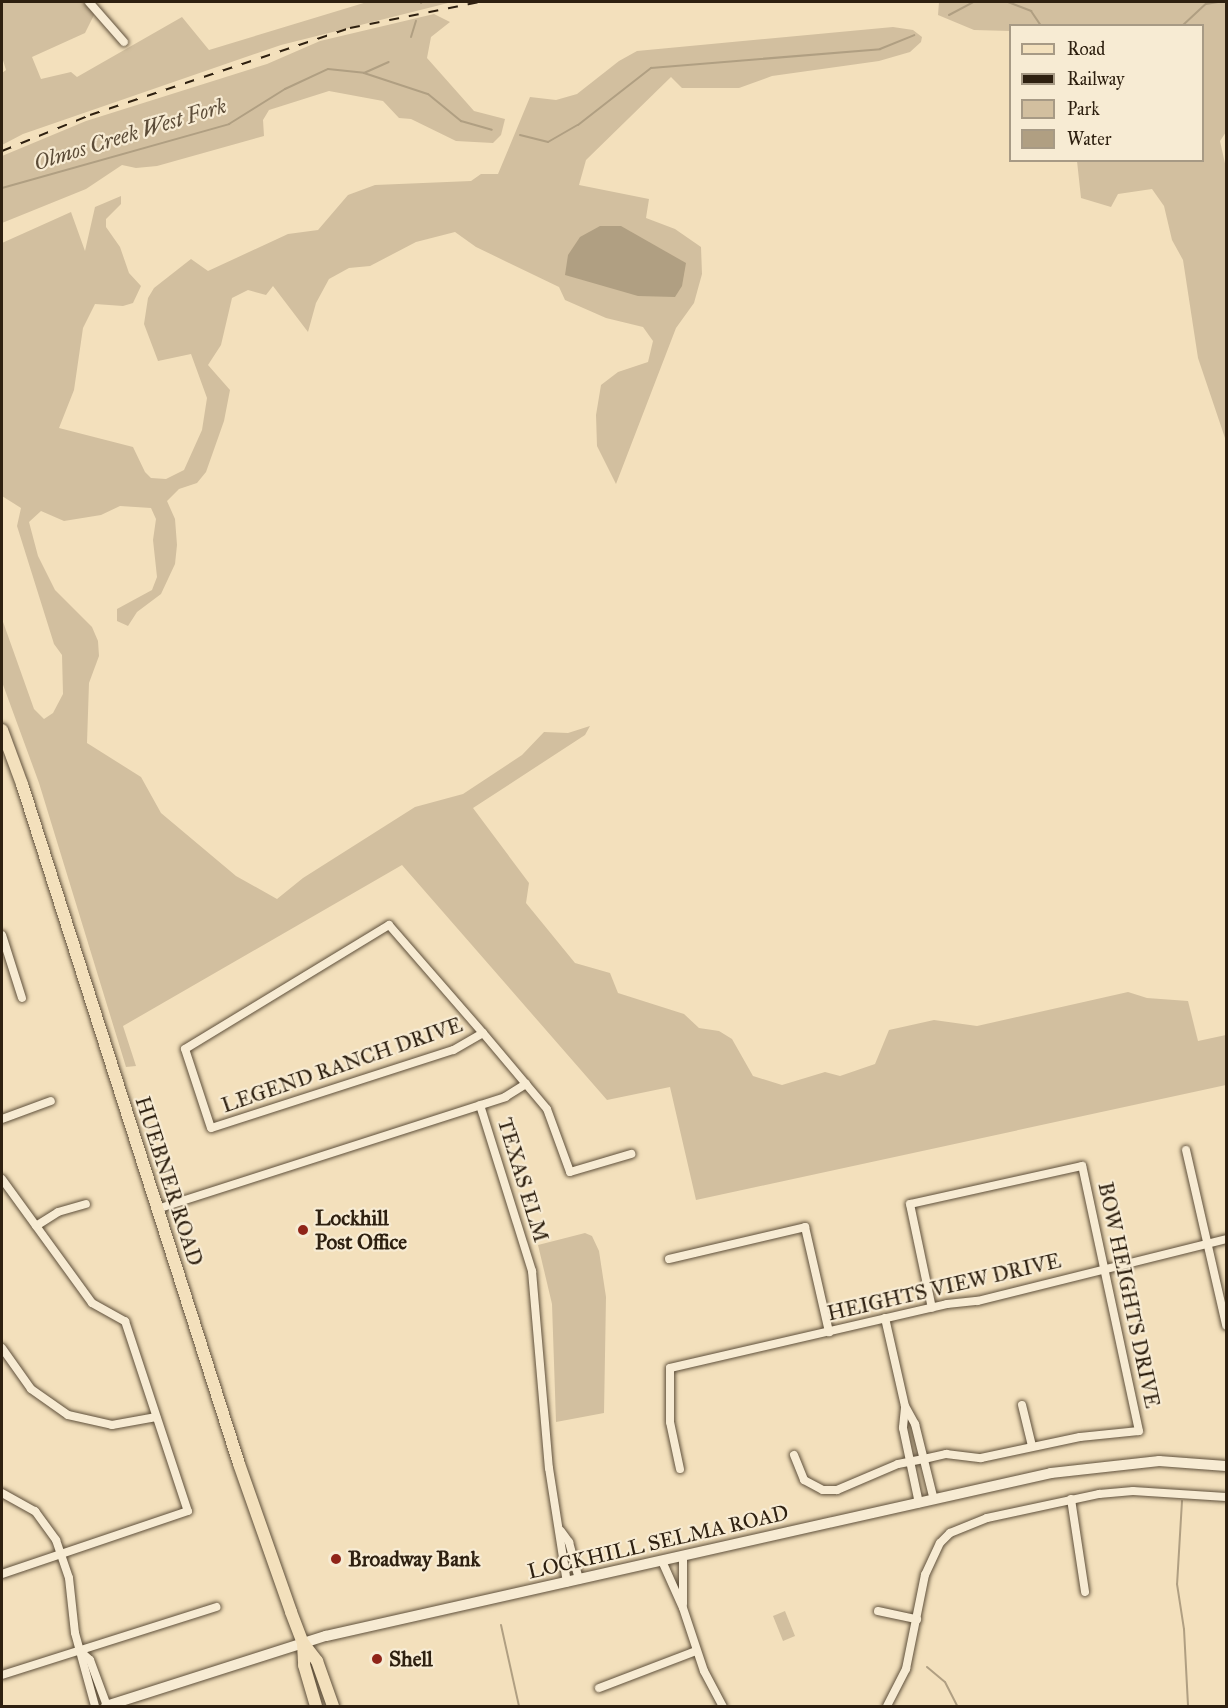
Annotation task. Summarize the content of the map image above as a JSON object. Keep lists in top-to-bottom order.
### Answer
{
  "streets": {
    "main road": ["HUEBNER ROAD", "LOCKHILL SELMA ROAD"],
    "street": [
      "LEGEND RANCH DRIVE",
      "TEXAS ELM",
      "HEIGHTS VIEW DRIVE",
      "BOW HEIGHTS DRIVE"
    ]
  },
  "crossings": [
    ["TEXAS ELM", "HUEBNER ROAD"],
    ["TEXAS ELM", "LOCKHILL SELMA ROAD"],
    ["HUEBNER ROAD", "LOCKHILL SELMA ROAD"],
    ["HEIGHTS VIEW DRIVE", "BOW HEIGHTS DRIVE"]
  ],
  "water": ["Olmos Creek West Fork"],
  "places": ["Lockhill Post Office", "Broadway Bank", "Shell"],
  "legend": [
    "Road",
    "Railway",
    "Park",
    "Water"
  ]
}
